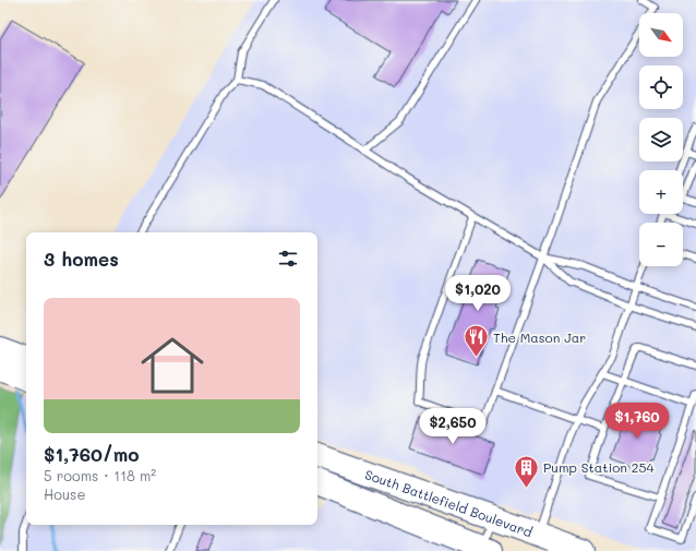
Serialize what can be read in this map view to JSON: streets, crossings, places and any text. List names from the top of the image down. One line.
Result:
{"streets":{"highway":["South Battlefield Boulevard"]},"places":{"restaurant":["The Mason Jar"],"building":["Pump Station 254"]},"north":"bottom right","page":{"map_buttons":["+","−"],"heading":"3 homes","price":["$1,020","$1,760","$2,650"],"list":[{"name":"$1,760/mo","note":"5 rooms · 118 m² · House"}]}}
